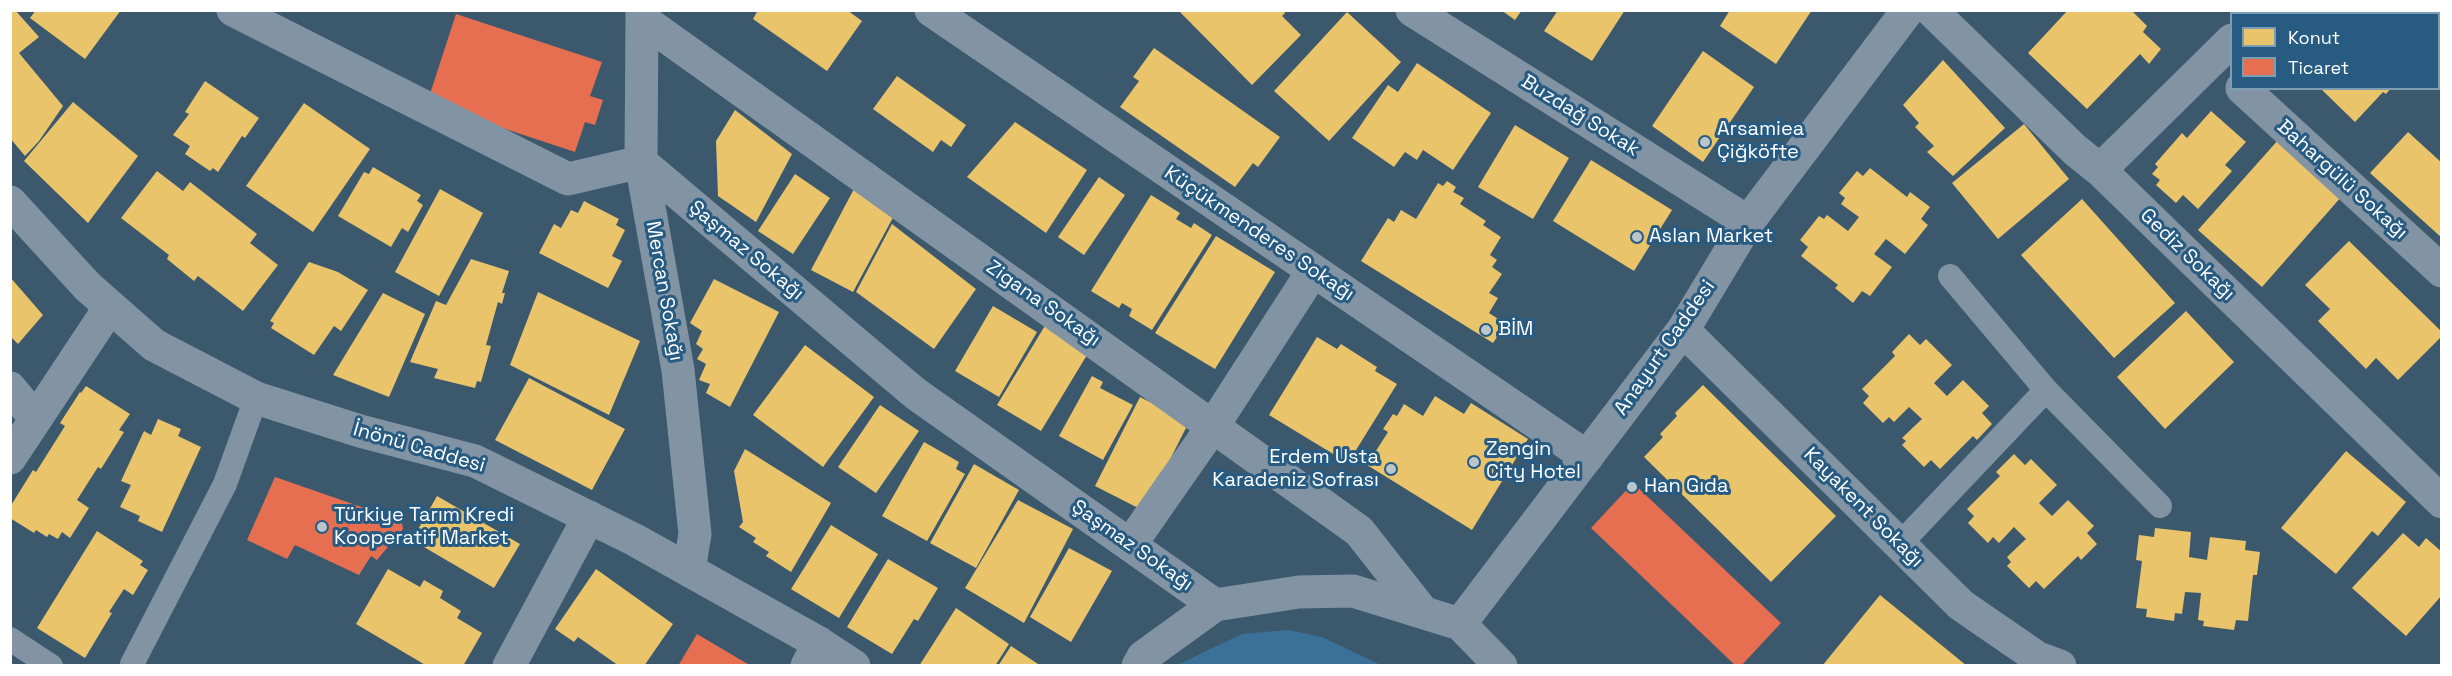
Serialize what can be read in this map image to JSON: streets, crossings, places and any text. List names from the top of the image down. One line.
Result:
{"streets":{"street":["Buzdağ Sokak","Bahargülü Sokağı","Küçükmenderes Sokağı","Şaşmaz Sokağı","Gediz Sokağı","Mercan Sokağı","Zigana Sokağı","Anayurt Caddesi","İnönü Caddesi","Kayakent Sokağı"]},"crossings":[["Buzdağ Sokak","Anayurt Caddesi"],["Küçükmenderes Sokağı","Anayurt Caddesi"],["Şaşmaz Sokağı","Mercan Sokağı"],["Mercan Sokağı","Zigana Sokağı"],["Mercan Sokağı","İnönü Caddesi"],["Anayurt Caddesi","Kayakent Sokağı"]],"places":["Arsamiea Çiğköfte","Aslan Market","BİM","Zengin City Hotel","Erdem Usta Karadeniz Sofrası","Han Gıda","Türkiye Tarım Kredi Kooperatif Market"],"legend":["Konut","Ticaret"]}
